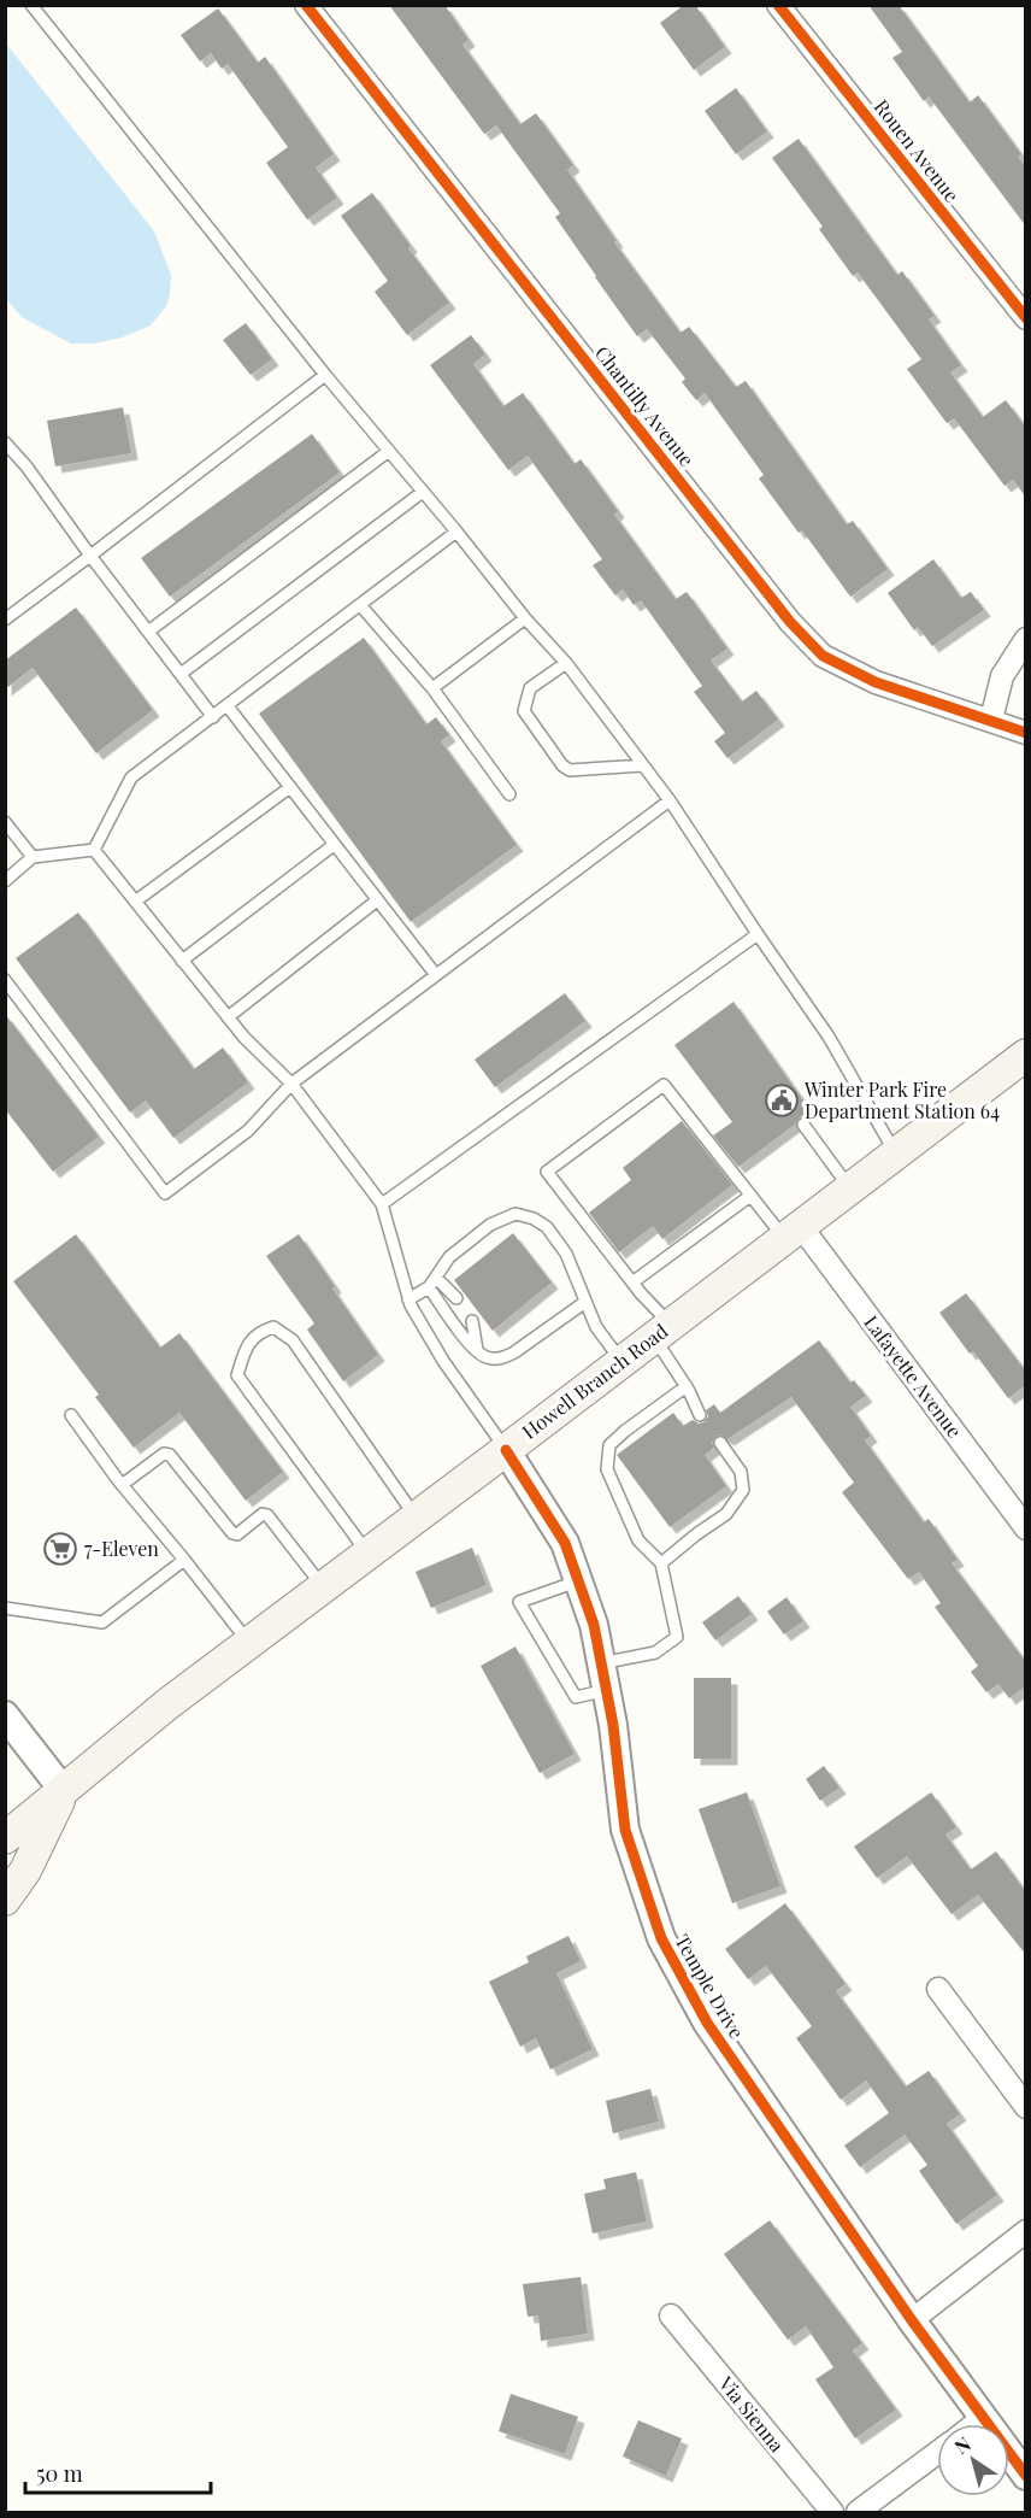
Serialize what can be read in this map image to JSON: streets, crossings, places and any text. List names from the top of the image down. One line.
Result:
{"streets":{"main road":["Howell Branch Road"],"street":["Rouen Avenue","Chantilly Avenue","Lafayette Avenue","Temple Drive","Via Sienna"]},"crossings":[["Lafayette Avenue","Howell Branch Road"],["Howell Branch Road","Temple Drive"]],"places":{"public building":["Winter Park Fire Department Station 64"],"supermarket":["7-Eleven"]},"scale_bar":"50 m","north":"top left"}
